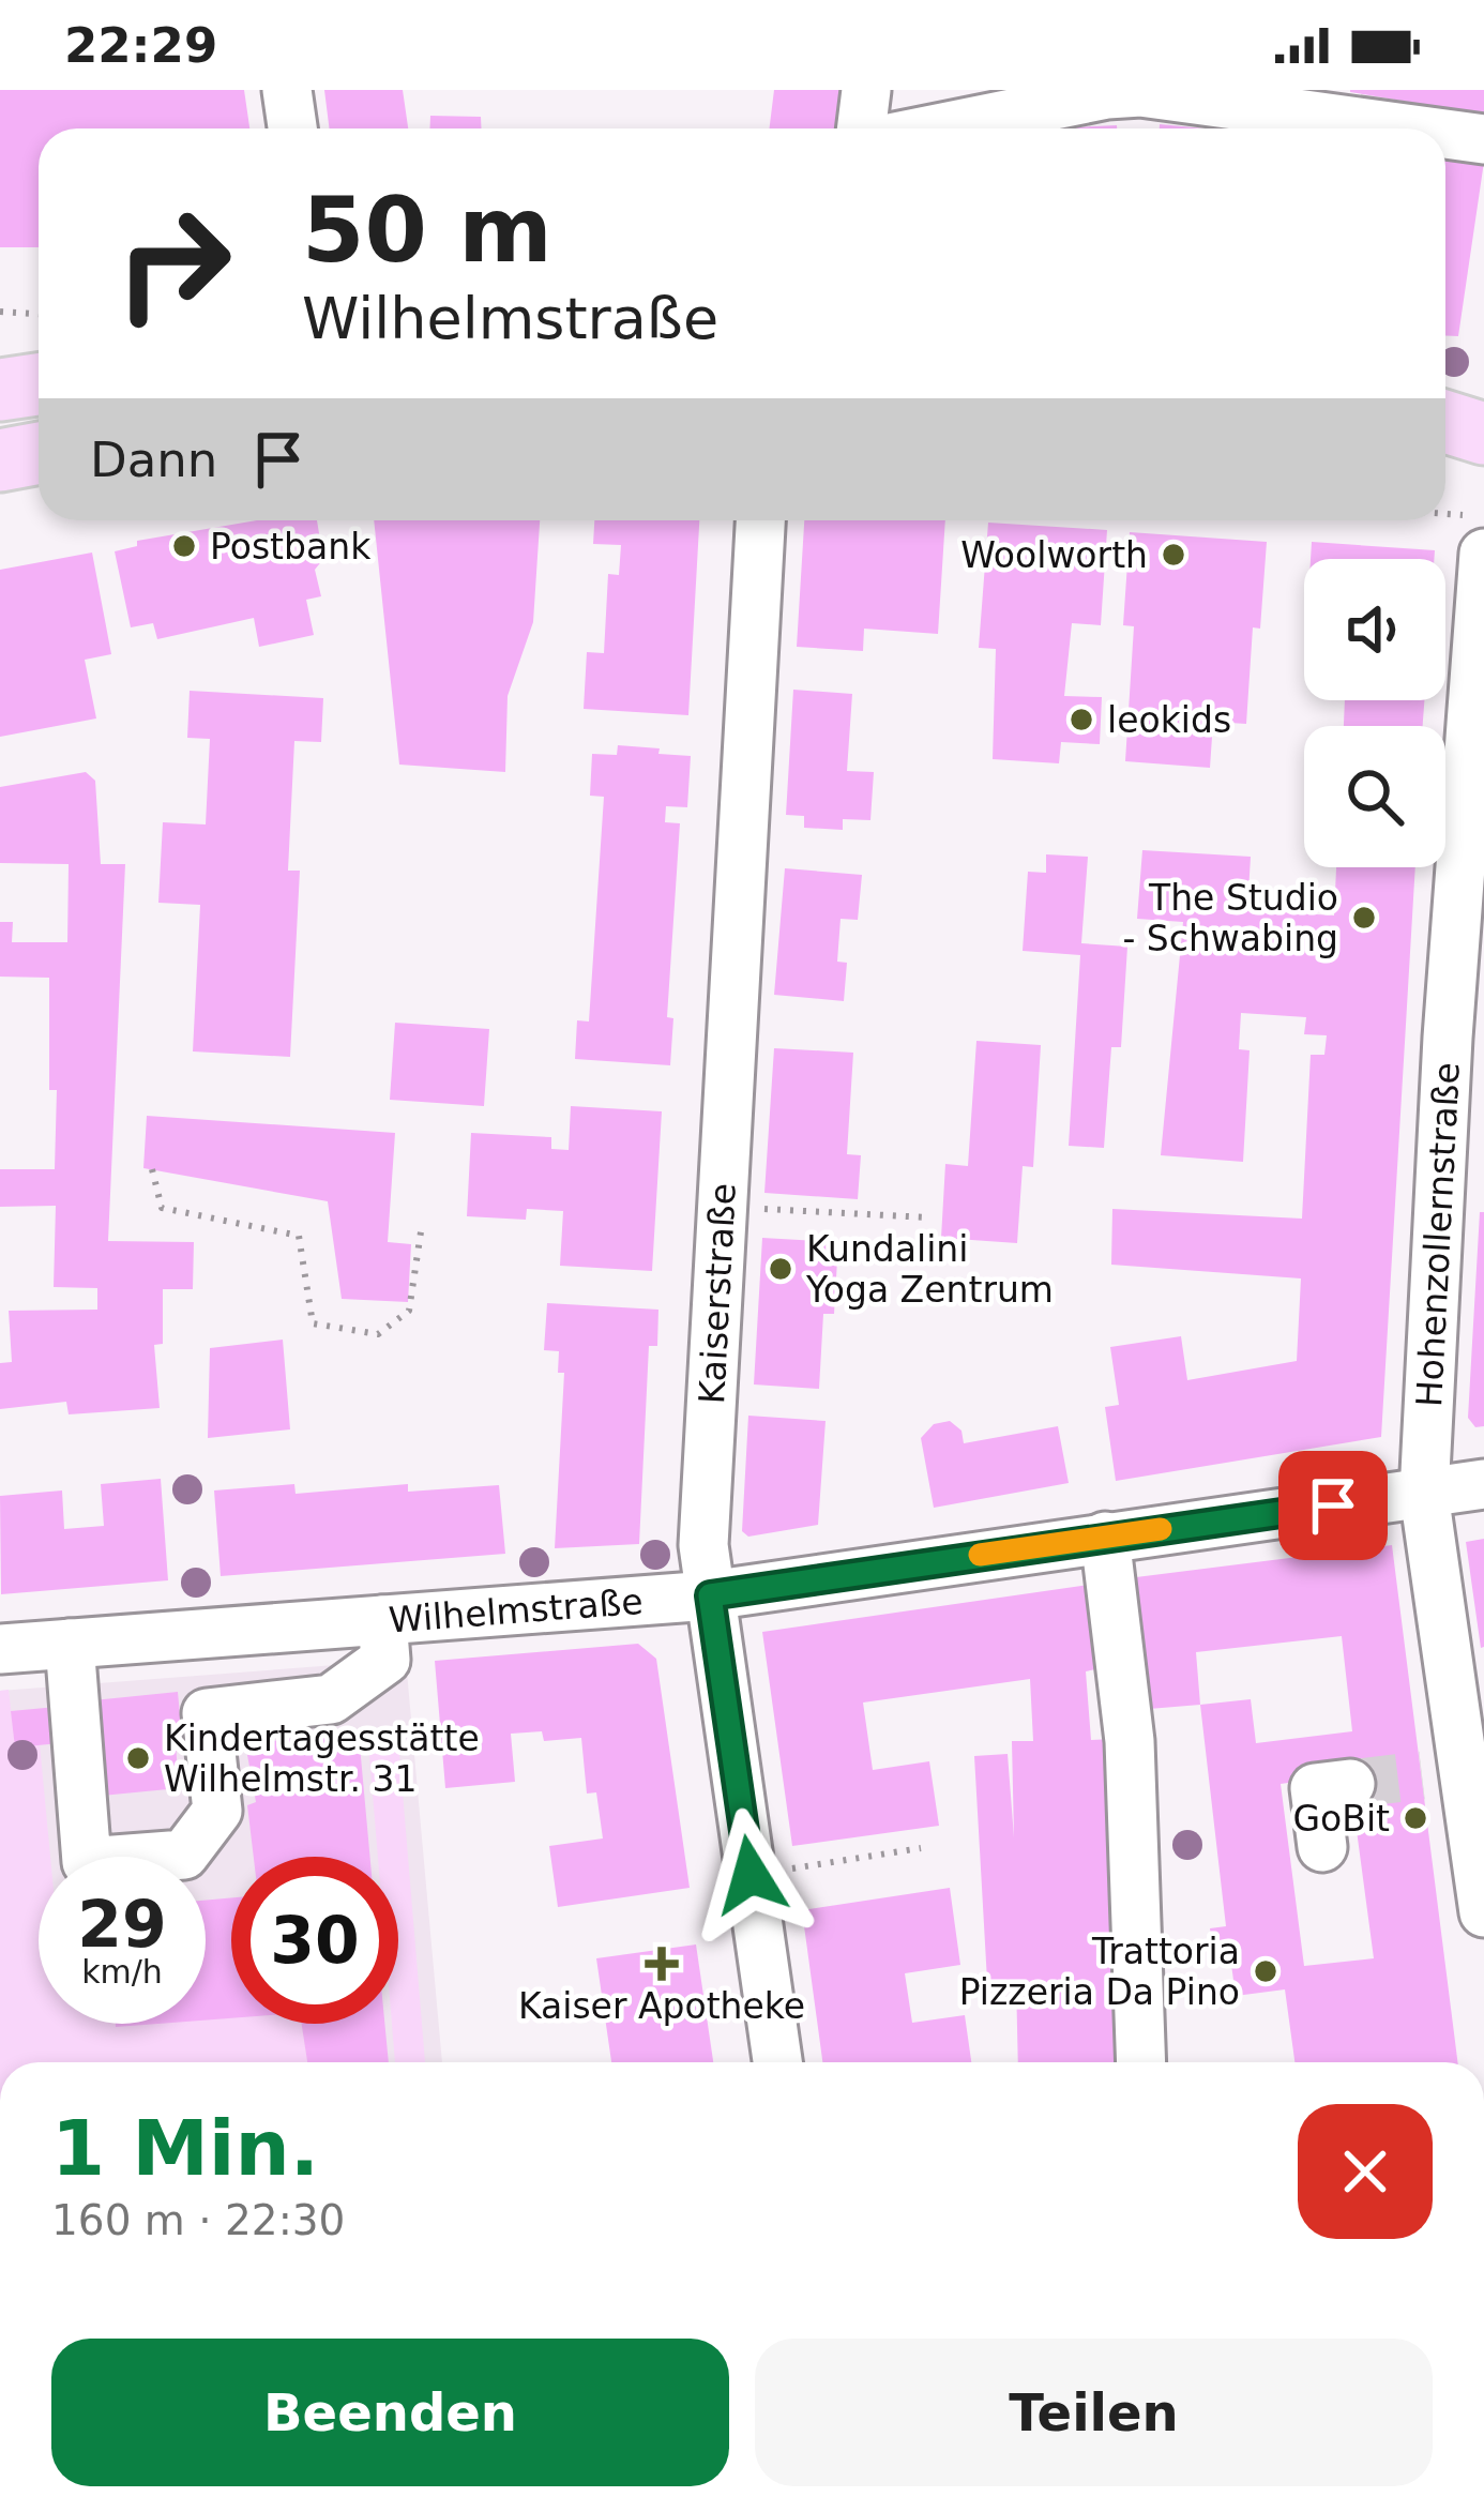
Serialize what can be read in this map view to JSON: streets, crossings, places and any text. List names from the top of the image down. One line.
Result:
{"streets":{"street":["Hohenzollernstraße","Kaiserstraße","Wilhelmstraße"]},"crossings":[["Hohenzollernstraße","Wilhelmstraße"],["Kaiserstraße","Wilhelmstraße"]],"places":{"other":["Postbank","Woolworth","leokids","The Studio - Schwabing","Kundalini Yoga Zentrum","Kindertagesstätte Wilhelmstr. 31","GoBit","Trattoria Pizzeria Da Pino"],"health":["Kaiser Apotheke"]},"page":{"status":"22:29","turn":["50 m","Wilhelmstraße"],"then":"Dann","speed":"29 km/h","limit":"30","heading":["1 Min.","160 m · 22:30"],"buttons":["Beenden","Teilen"]}}
